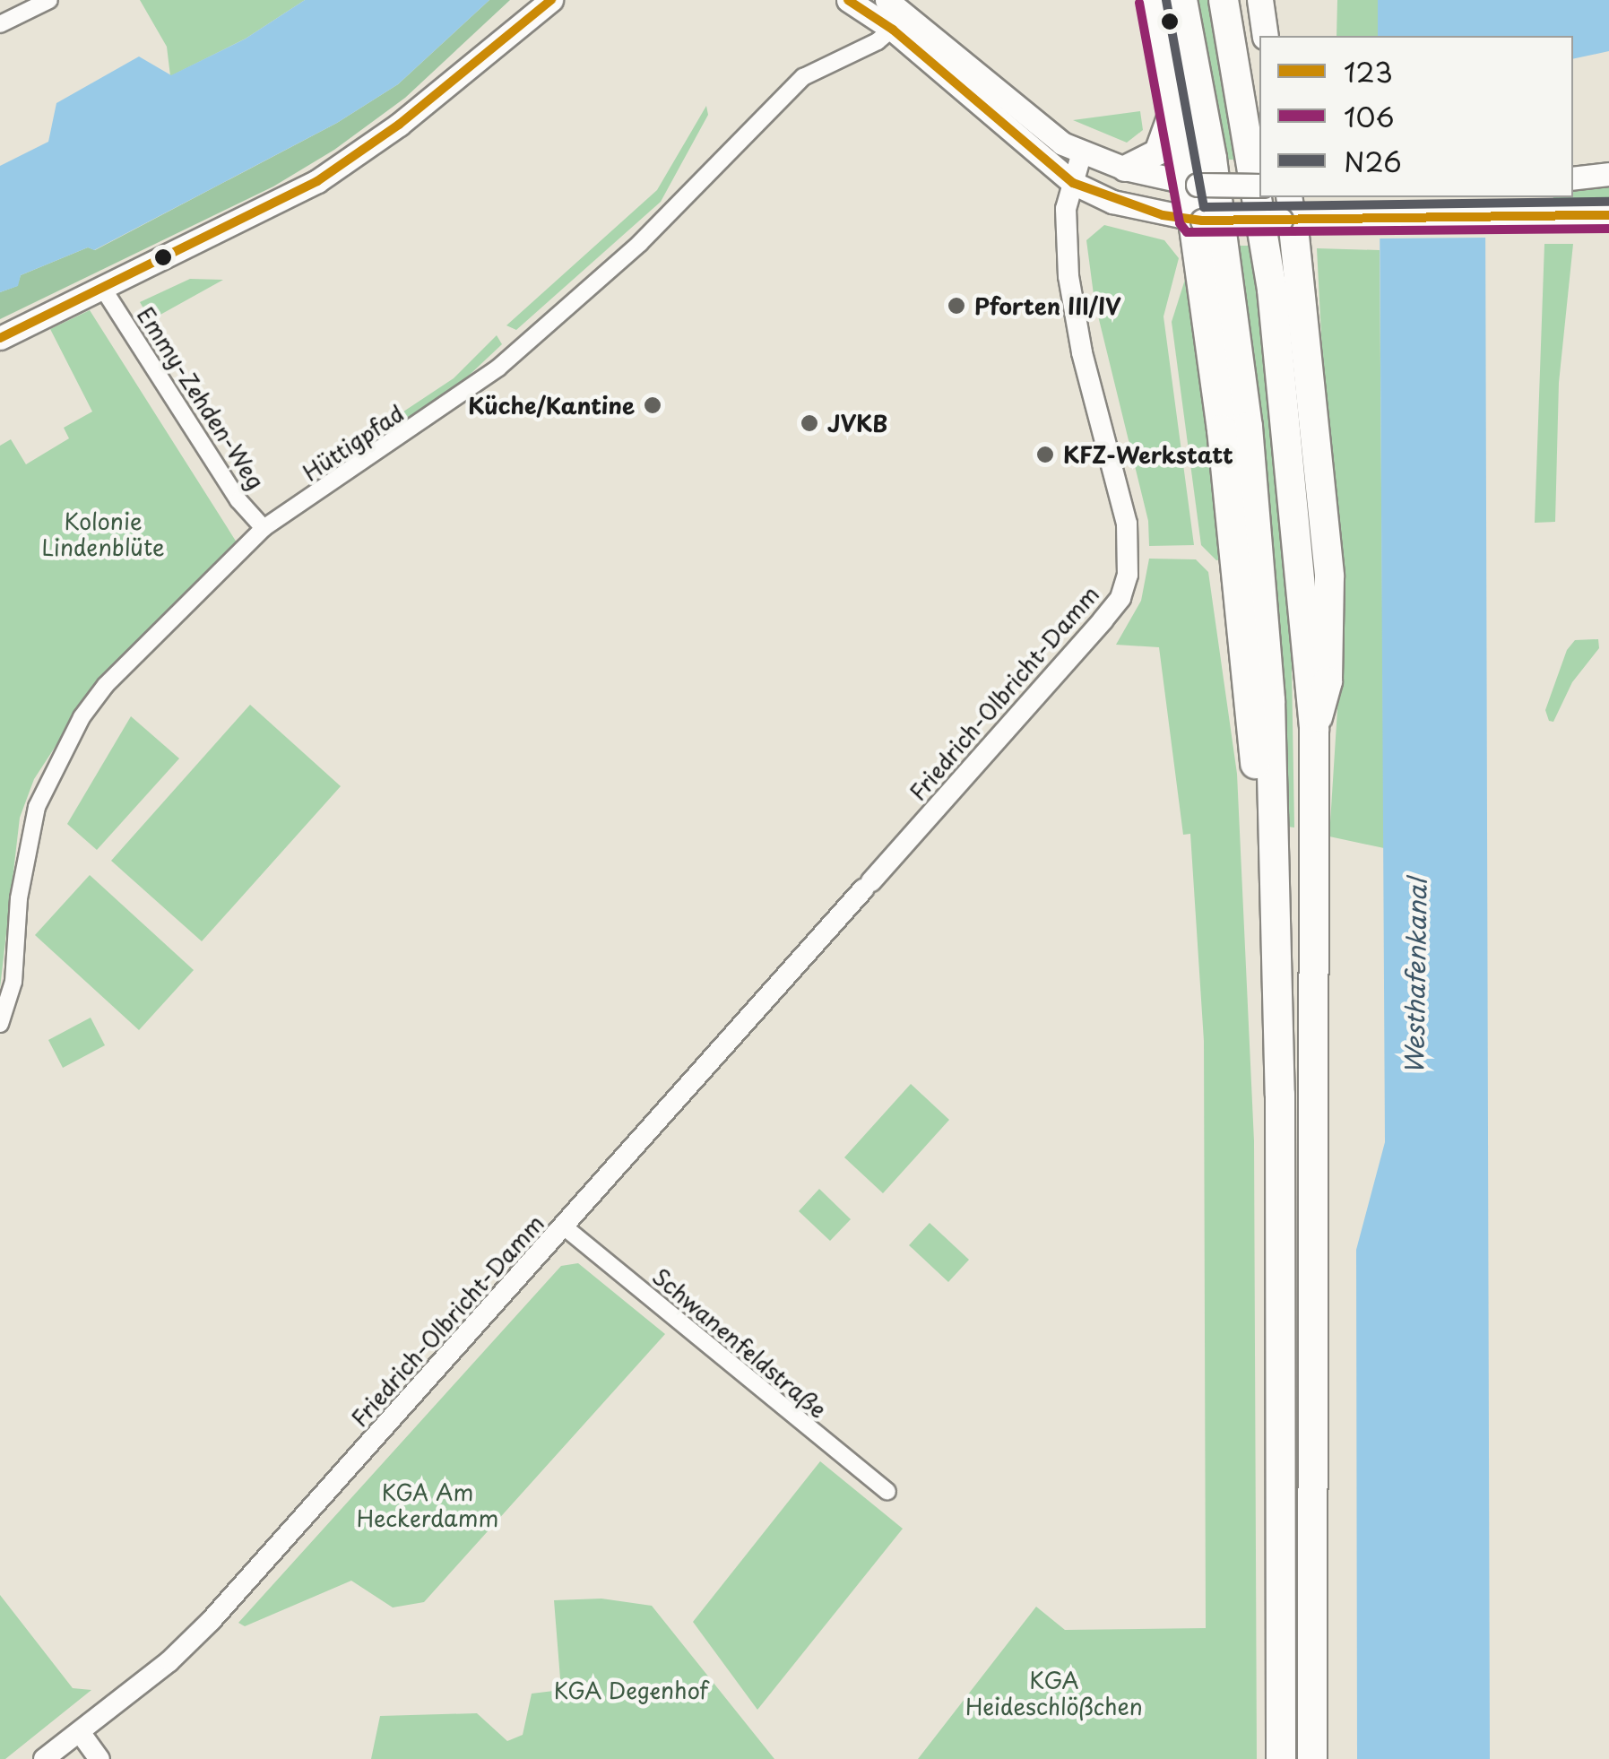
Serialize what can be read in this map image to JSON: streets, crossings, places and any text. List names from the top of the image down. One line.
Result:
{"streets":{"street":["Emmy-Zehden-Weg","Hüttigpfad","Friedrich-Olbricht-Damm","Schwanenfeldstraße"]},"crossings":[["Emmy-Zehden-Weg","Hüttigpfad"],["Friedrich-Olbricht-Damm","Schwanenfeldstraße"]],"water":["Westhafenkanal"],"parks":["Kolonie Lindenblüte","KGA Am Heckerdamm","KGA Heideschlößchen","KGA Degenhof"],"places":["Pforten III/IV","Küche/Kantine","JVKB","KFZ-Werkstatt"],"lines":["transit line 123","transit line N26","transit line 106"],"legend":["123","106","N26"]}
